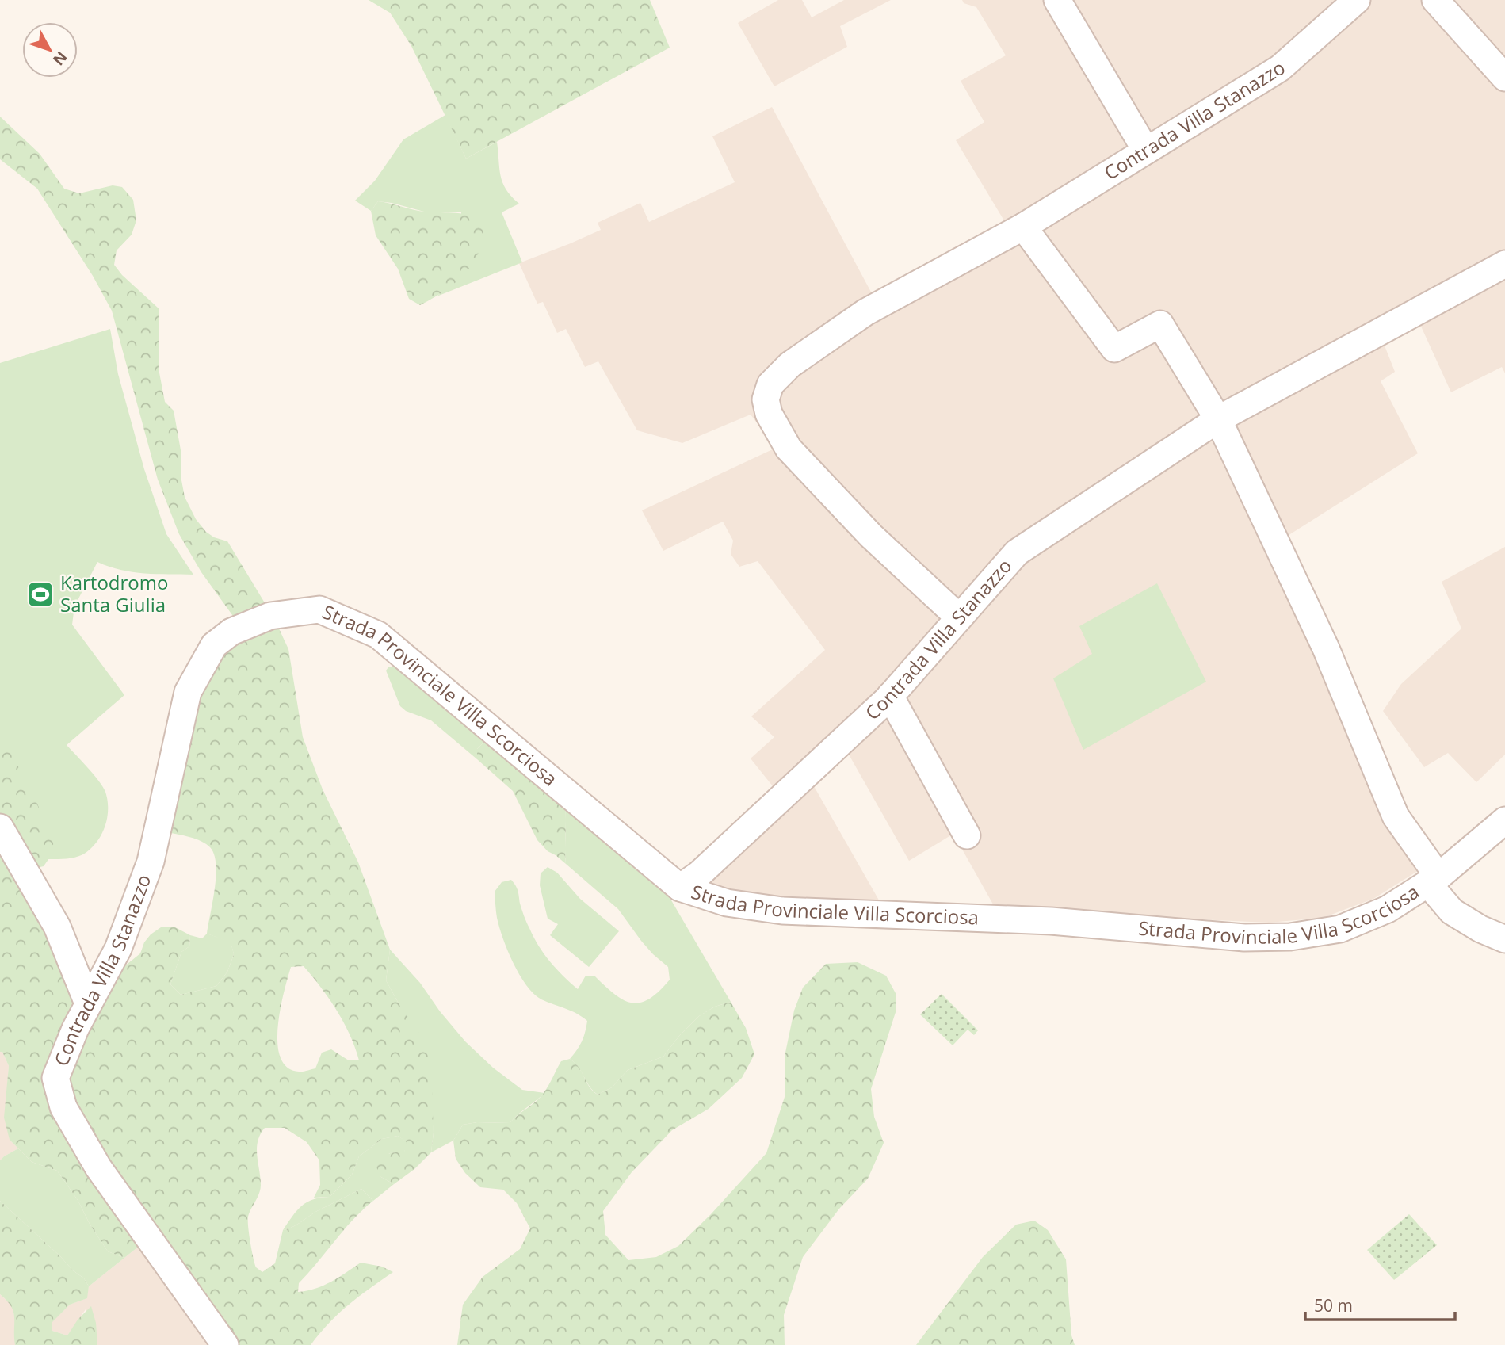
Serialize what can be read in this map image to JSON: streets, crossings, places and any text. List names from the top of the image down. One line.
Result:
{"streets":{"street":["Contrada Villa Stanazzo","Strada Provinciale Villa Scorciosa"]},"crossings":[["Contrada Villa Stanazzo","Strada Provinciale Villa Scorciosa"]],"places":{"sports":["Kartodromo Santa Giulia"]},"scale_bar":"50 m","north":"bottom right"}
